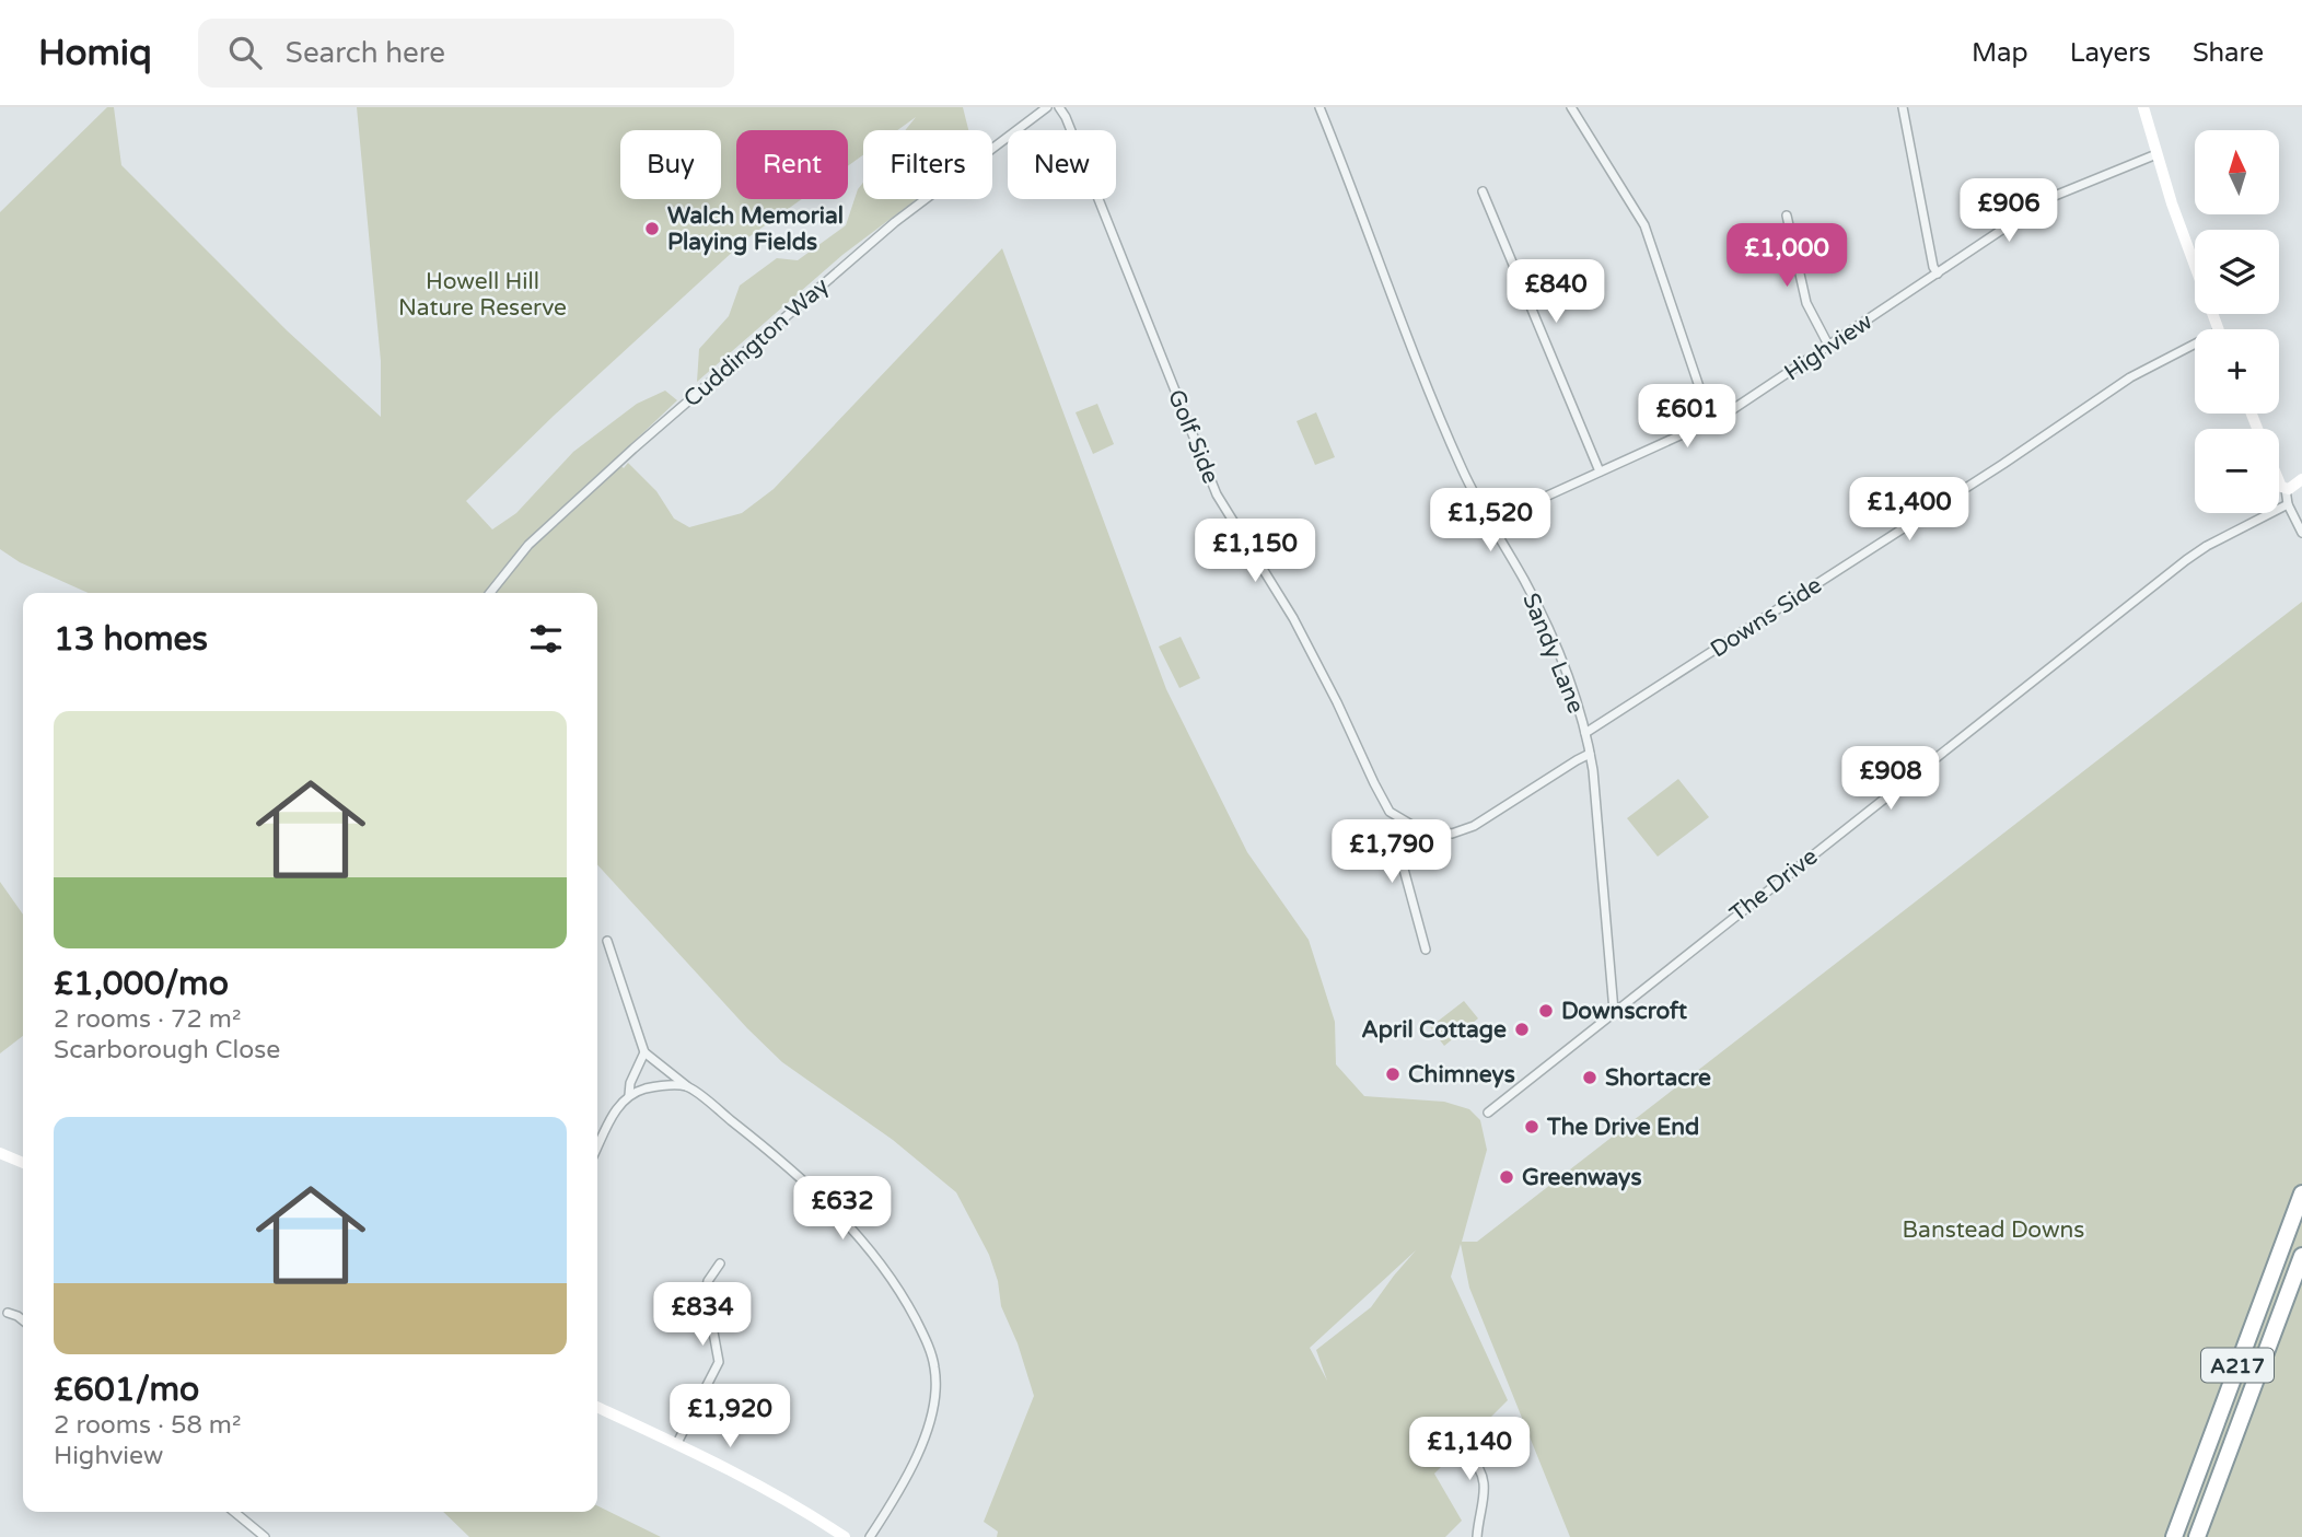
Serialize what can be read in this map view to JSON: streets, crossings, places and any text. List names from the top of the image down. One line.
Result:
{"streets":{"highway":["A217"],"street":["Cuddington Way","Highview","Golf Side","Downs Side","Sandy Lane","The Drive"]},"crossings":[["Highview","Sandy Lane"],["Downs Side","Sandy Lane"],["Sandy Lane","The Drive"]],"parks":["Howell Hill Nature Reserve","Banstead Downs"],"places":["Walch Memorial Playing Fields","Downscroft","April Cottage","Chimneys","Shortacre","The Drive End","Greenways"],"north":"top","page":{"header":"Homiq","search":"Search here","nav":["Map","Layers","Share"],"map_buttons":["+","−"],"chip":["Buy","Rent","Filters","New"],"price":["£906","£1,000","£840","£601","£1,400","£1,520","£1,150","£908","£1,790","£632","£834","£1,920","£1,140"],"heading":"13 homes","list":[{"name":"£1,000/mo","note":"2 rooms · 72 m² · Scarborough Close"},{"name":"£601/mo","note":"2 rooms · 58 m² · Highview"}]}}
